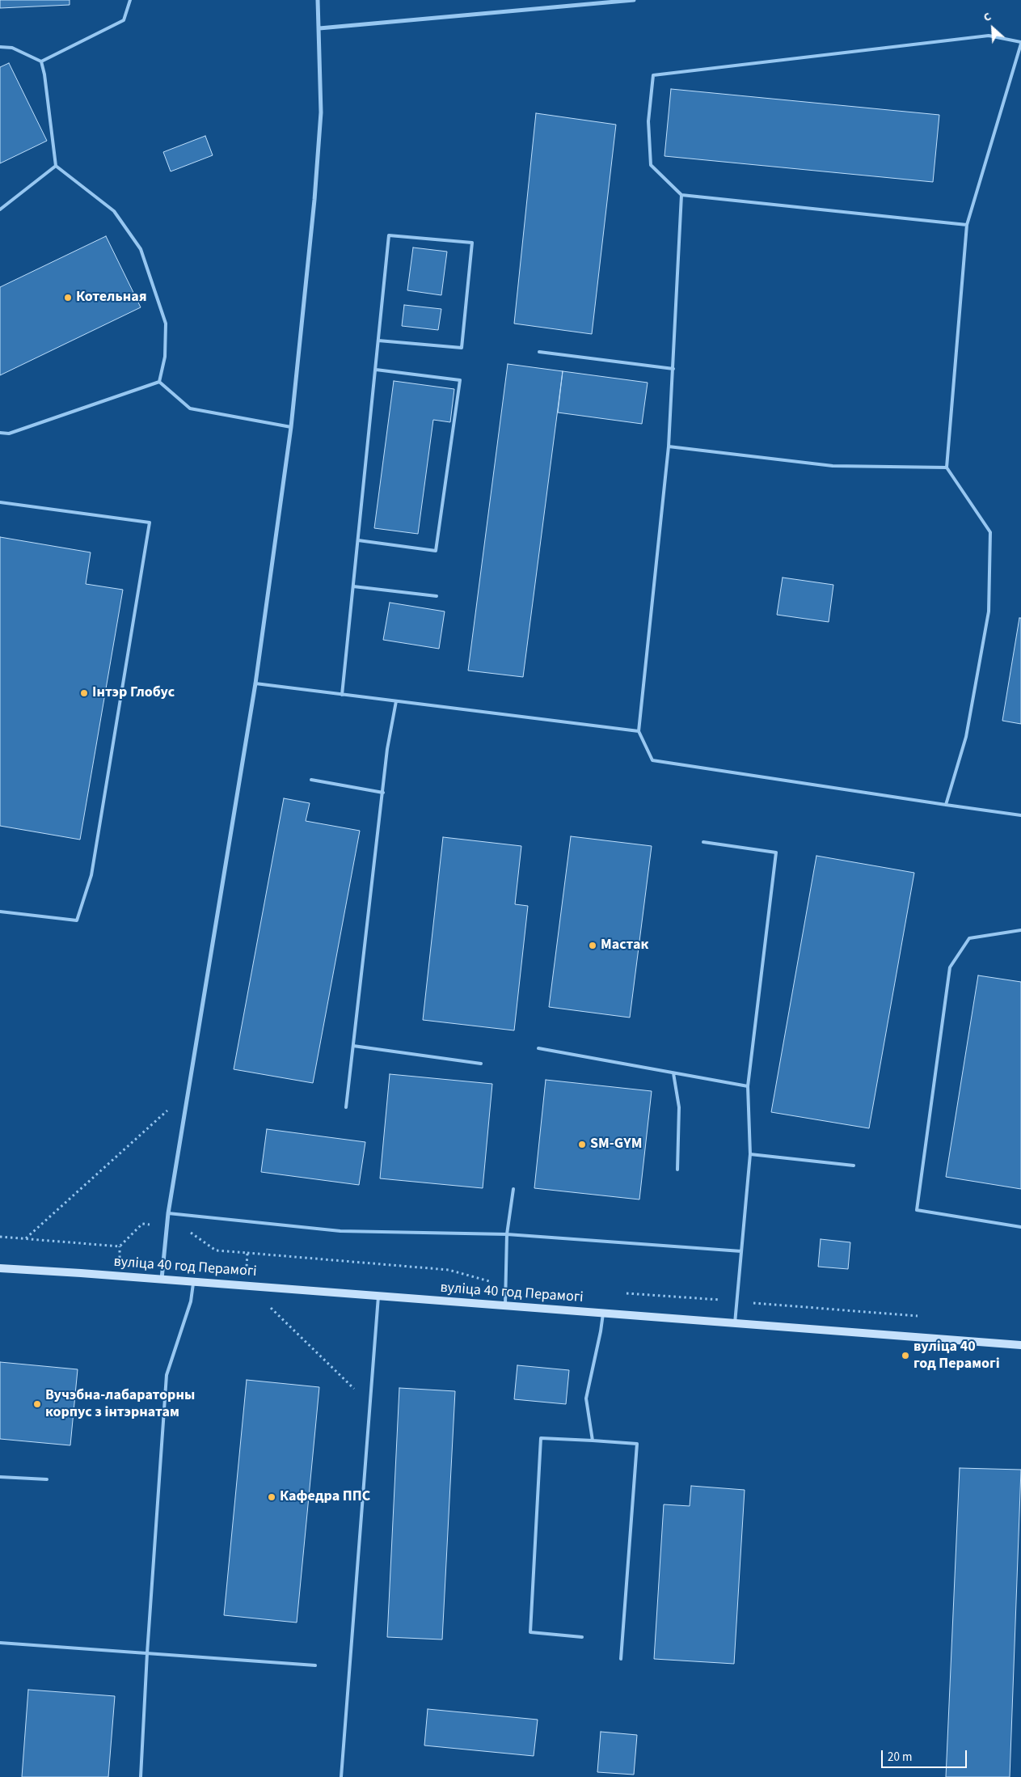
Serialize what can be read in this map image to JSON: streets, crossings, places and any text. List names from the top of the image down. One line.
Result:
{"streets":{"street":["вуліца 40 год Перамогі"]},"places":["Котельная","Інтэр Глобус","Мастак","SM-GYM","вуліца 40 год Перамогі","Вучэбна-лабараторны корпус з інтэрнатам","Кафедра ППС"],"scale_bar":"20 m","north":"top left"}
